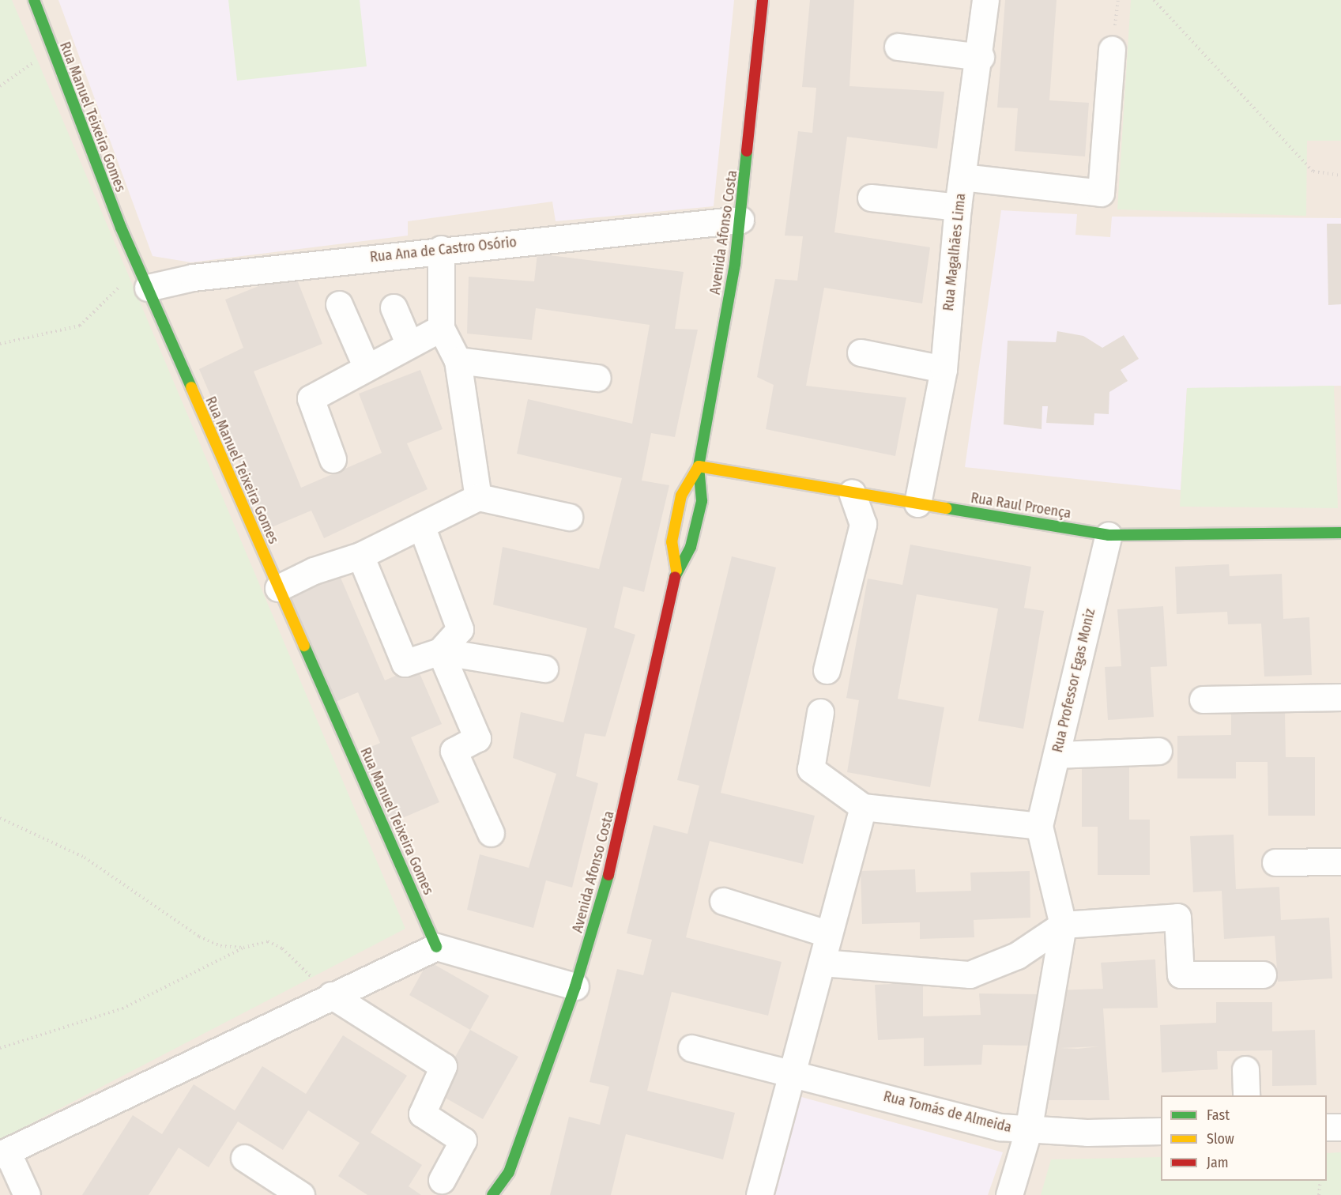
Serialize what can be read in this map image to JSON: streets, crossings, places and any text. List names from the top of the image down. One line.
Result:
{"streets":{"street":["Rua Manuel Teixeira Gomes","Avenida Afonso Costa","Rua Ana de Castro Osório","Rua Magalhães Lima","Rua Raul Proença","Rua Professor Egas Moniz","Rua Tomás de Almeida"]},"crossings":[["Rua Manuel Teixeira Gomes","Rua Ana de Castro Osório"],["Avenida Afonso Costa","Rua Ana de Castro Osório"],["Avenida Afonso Costa","Rua Raul Proença"],["Rua Magalhães Lima","Rua Raul Proença"],["Rua Raul Proença","Rua Professor Egas Moniz"]],"legend":["Fast","Slow","Jam"]}
